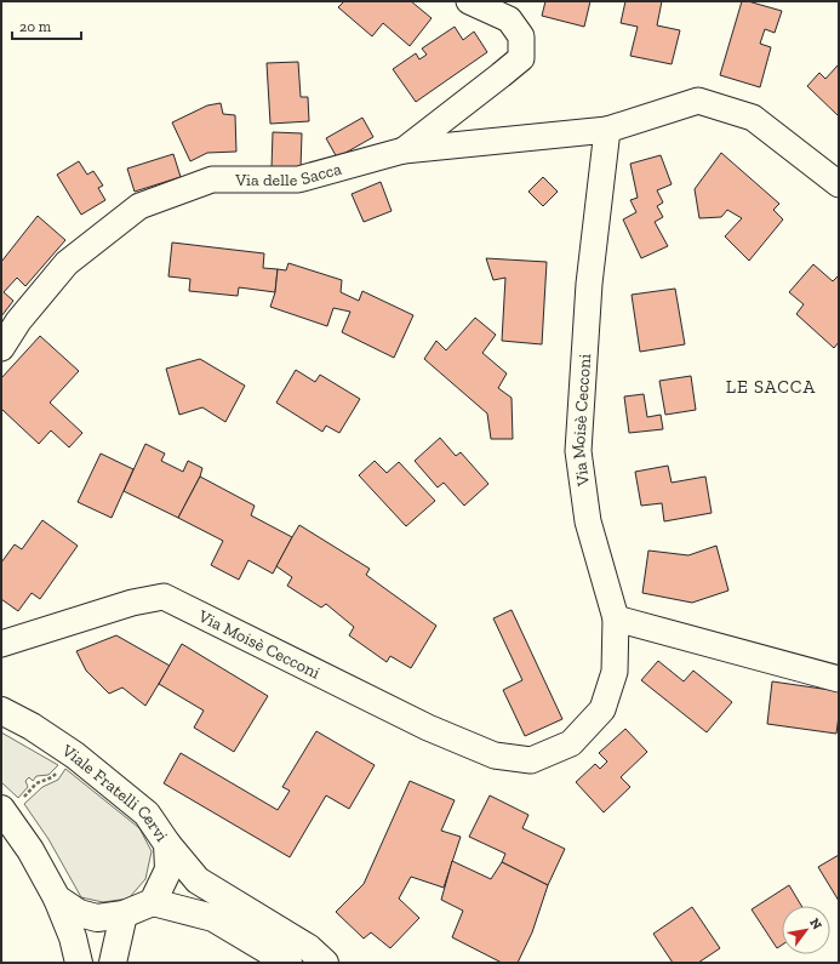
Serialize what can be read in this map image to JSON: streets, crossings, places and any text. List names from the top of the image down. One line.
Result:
{"streets":{"main road":["Viale Fratelli Cervi"],"street":["Via delle Sacca","Via Moisè Cecconi"]},"districts":["LE SACCA"],"scale_bar":"20 m","north":"top right"}
